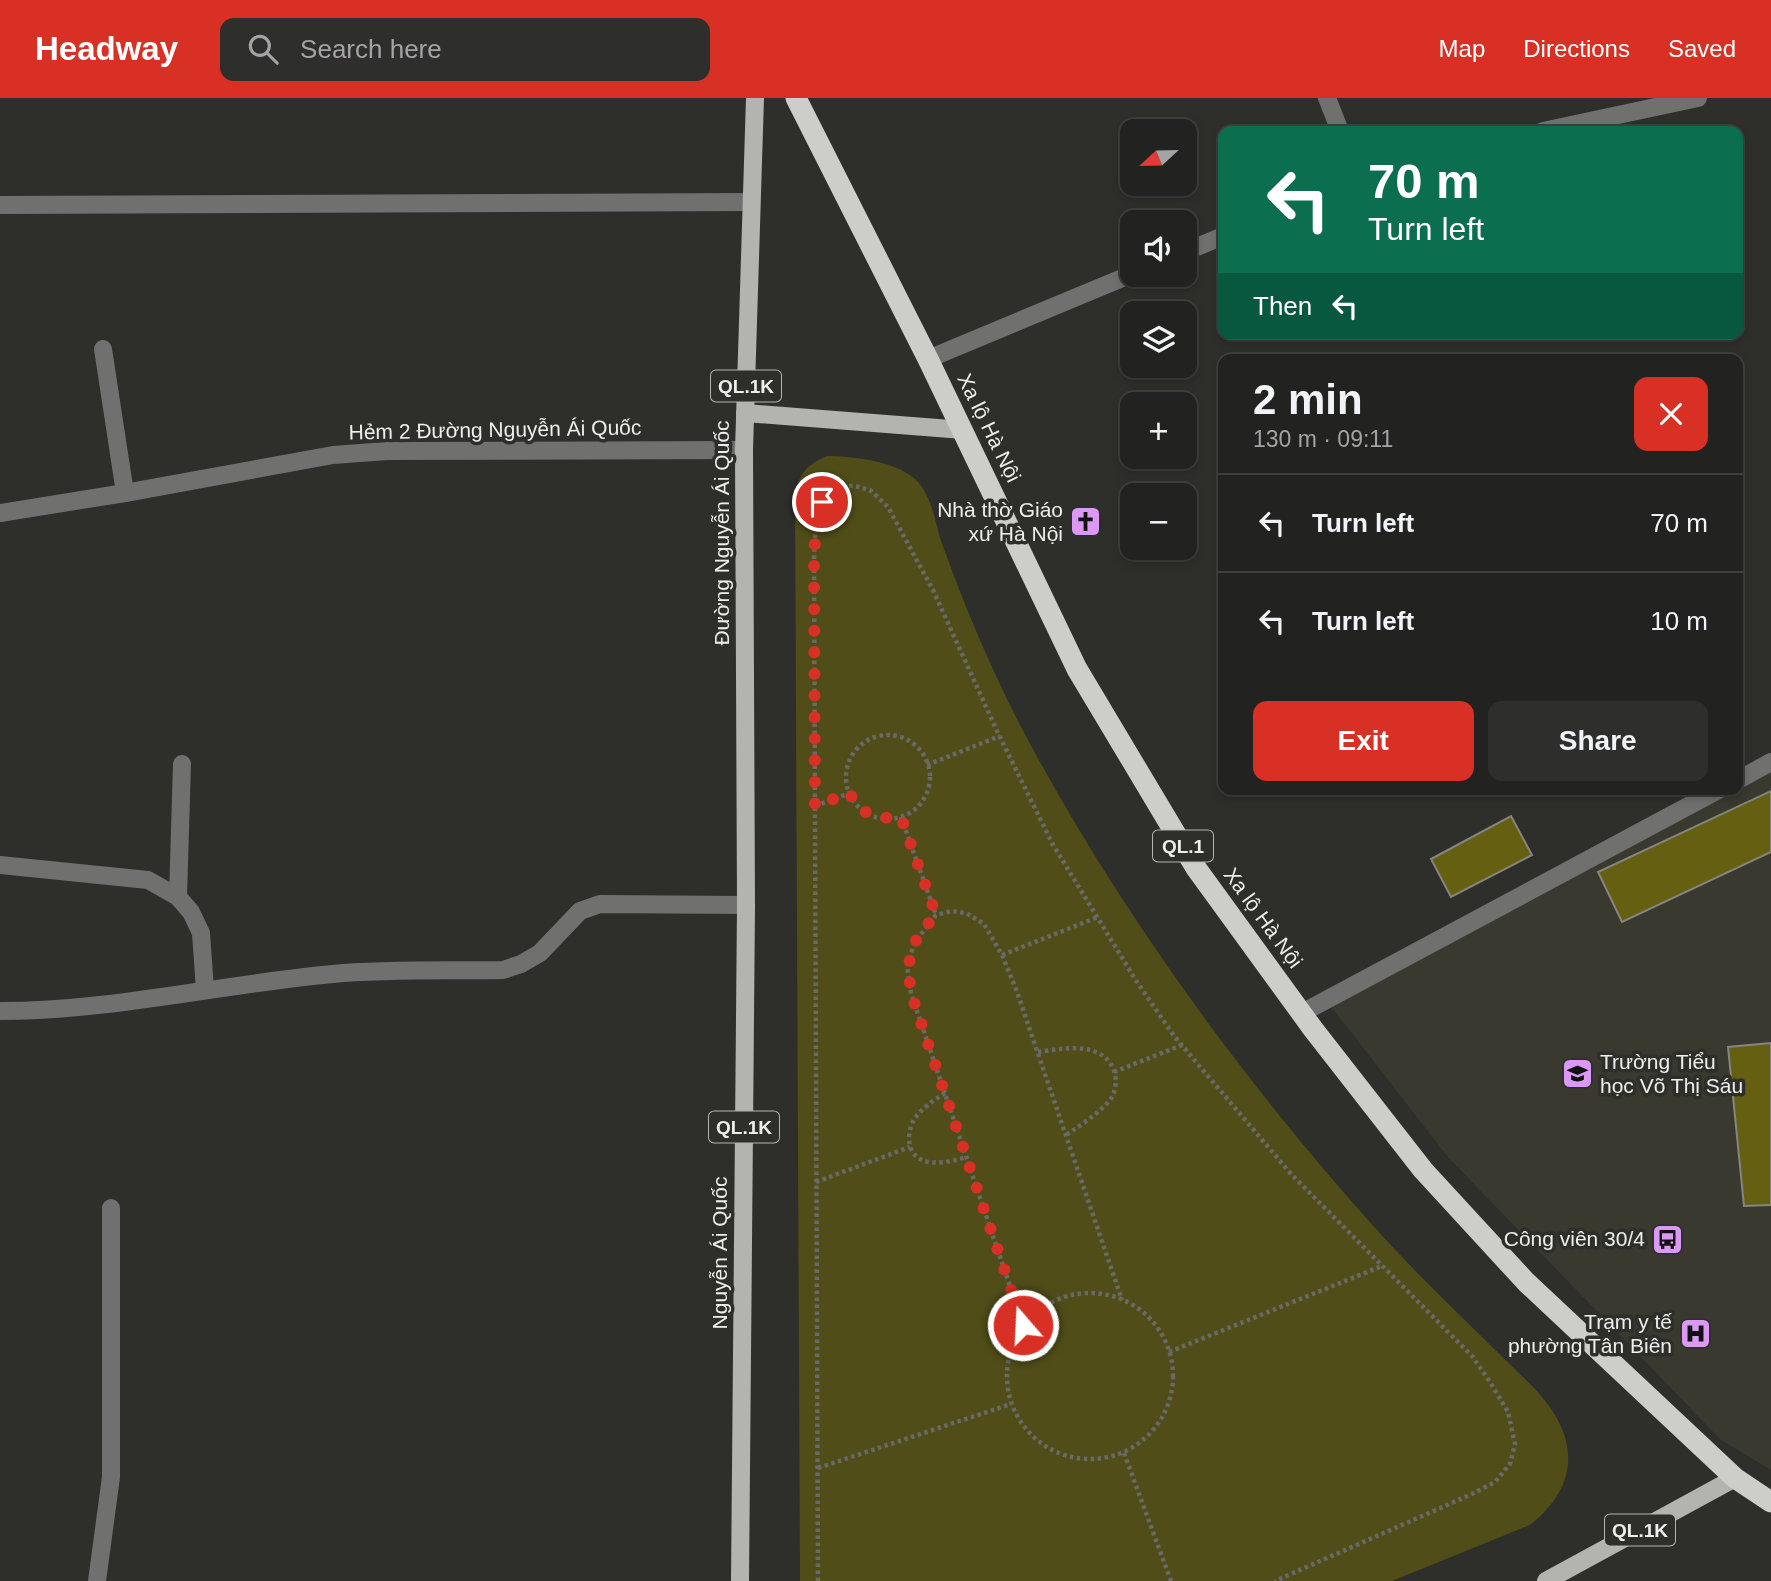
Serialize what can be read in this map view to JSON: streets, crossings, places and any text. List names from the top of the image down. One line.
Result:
{"streets":{"highway":["Xa lộ Hà Nội","QL.1"],"main road":["QL.1K","Đường Nguyễn Ái Quốc","Nguyễn Ái Quốc"],"street":["Hẻm 2 Đường Nguyễn Ái Quốc"]},"crossings":[["QL.1K","Xa lộ Hà Nội"],["Hẻm 2 Đường Nguyễn Ái Quốc","Đường Nguyễn Ái Quốc"],["Đường Nguyễn Ái Quốc","Nguyễn Ái Quốc"]],"places":{"church":["Nhà thờ Giáo xứ Hà Nội"],"school or university":["Trường Tiểu học Võ Thị Sáu"],"bus stop":["Công viên 30/4"],"hospital":["Trạm y tế phường Tân Biên"]},"north":"left","page":{"header":"Headway","search":"Search here","nav":["Map","Directions","Saved"],"map_buttons":["+","−"],"turn":["70 m","Turn left"],"then":"Then","heading":["2 min","130 m · 09:11"],"list":[{"name":"Turn left","value":"70 m"},{"name":"Turn left","value":"10 m"}],"buttons":["Exit","Share"]}}
